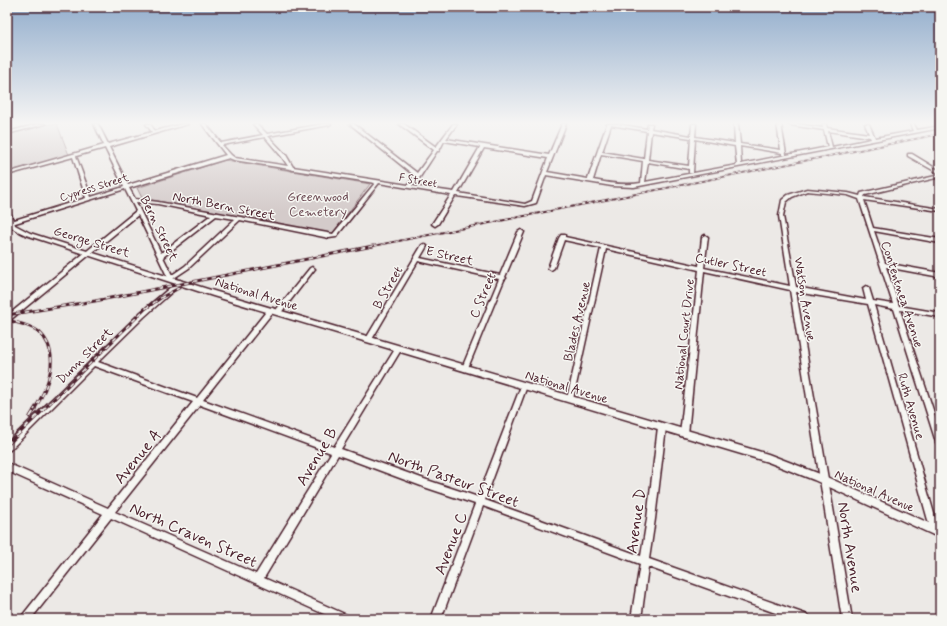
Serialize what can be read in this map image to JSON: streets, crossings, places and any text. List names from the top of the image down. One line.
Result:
{"streets":{"street":["F Street","Cypress Street","North Bern Street","Bern Street","George Street","E Street","Cutler Street","B Street","National Avenue","Contentnea Avenue","C Street","Watson Avenue","Blades Avenue","National Court Drive","Dunn Street","Ruth Avenue","Avenue A","Avenue B","North Pasteur Street","Avenue D","North Craven Street","Avenue C","North Avenue"]},"crossings":[["F Street","Cypress Street"],["F Street","North Bern Street"],["Cypress Street","Bern Street"],["Cypress Street","George Street"],["North Bern Street","Bern Street"],["Bern Street","George Street"],["George Street","National Avenue"],["George Street","Dunn Street"],["E Street","B Street"],["E Street","C Street"],["Cutler Street","Contentnea Avenue"],["Cutler Street","Watson Avenue"],["Cutler Street","Blades Avenue"],["Cutler Street","National Court Drive"],["Cutler Street","Ruth Avenue"],["B Street","National Avenue"],["National Avenue","C Street"],["National Avenue","Watson Avenue"],["National Avenue","Blades Avenue"],["National Avenue","National Court Drive"],["National Avenue","Dunn Street"],["National Avenue","Ruth Avenue"],["National Avenue","Avenue A"],["National Avenue","Avenue B"],["National Avenue","Avenue D"],["National Avenue","Avenue C"],["National Avenue","North Avenue"],["Contentnea Avenue","Watson Avenue"],["Watson Avenue","North Avenue"],["Dunn Street","North Pasteur Street"],["Avenue A","North Pasteur Street"],["Avenue A","North Craven Street"],["Avenue B","North Pasteur Street"],["Avenue B","North Craven Street"],["North Pasteur Street","Avenue D"],["North Pasteur Street","Avenue C"]],"parks":["Greenwood Cemetery"]}
